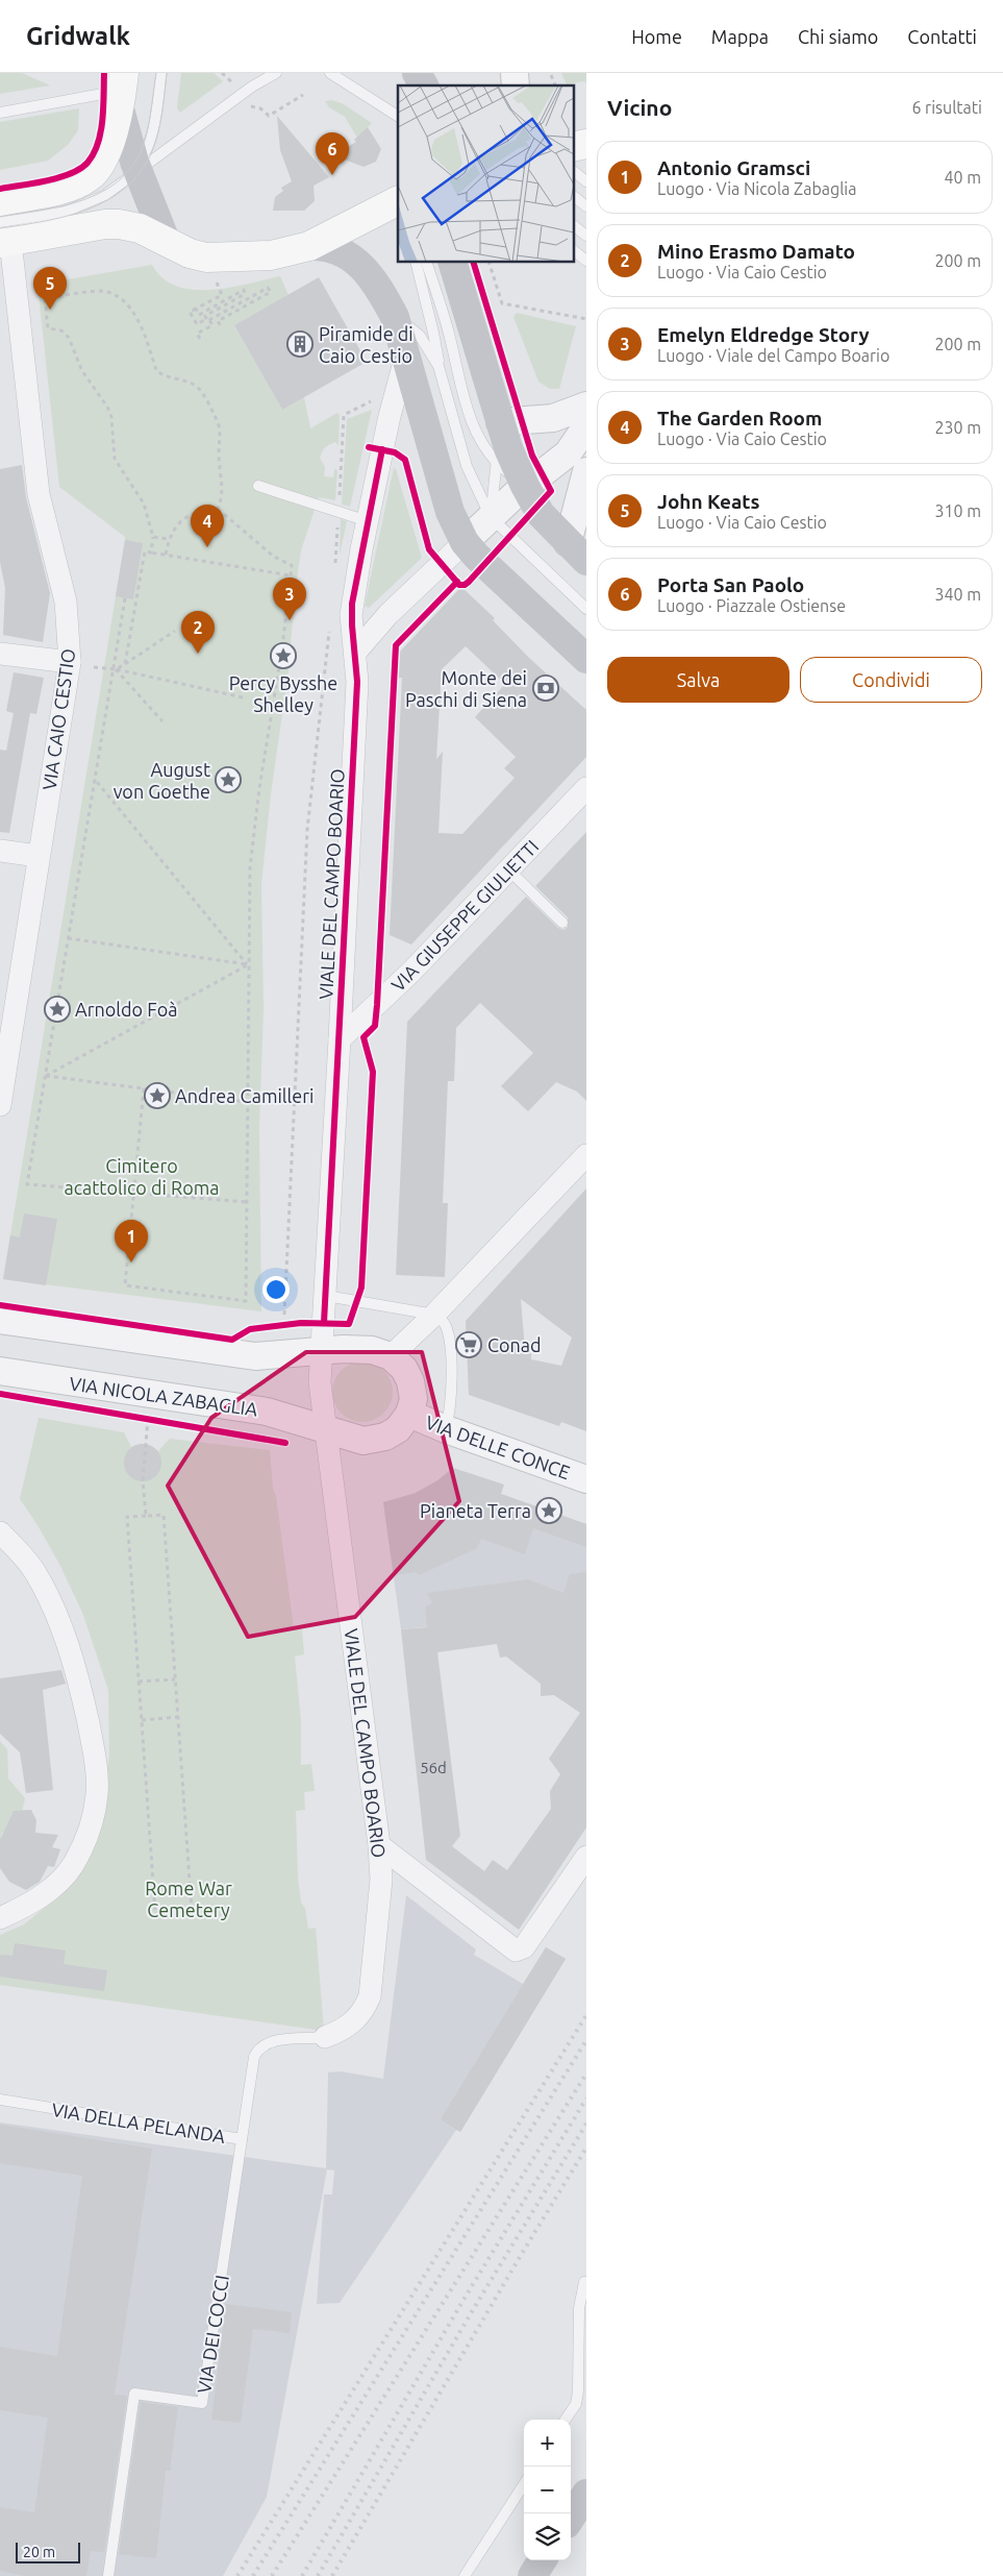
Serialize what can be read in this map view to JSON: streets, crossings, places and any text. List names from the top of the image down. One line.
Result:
{"streets":{"street":["VIA CAIO CESTIO","VIALE DEL CAMPO BOARIO","VIA GIUSEPPE GIULIETTI","VIA NICOLA ZABAGLIA","VIA DELLE CONCE"],"lane":["VIA DELLA PELANDA","VIA DEI COCCI"]},"crossings":[["VIALE DEL CAMPO BOARIO","VIA GIUSEPPE GIULIETTI"],["VIALE DEL CAMPO BOARIO","VIA NICOLA ZABAGLIA"],["VIALE DEL CAMPO BOARIO","VIA DELLE CONCE"],["VIALE DEL CAMPO BOARIO","VIA DELLA PELANDA"],["VIA NICOLA ZABAGLIA","VIA DELLE CONCE"],["VIA DELLA PELANDA","VIA DEI COCCI"]],"parks":["Cimitero acattolico di Roma","Rome War Cemetery"],"places":{"building":["Piramide di Caio Cestio"],"place":["Percy Bysshe Shelley","August von Goethe","Arnoldo Foà","Andrea Camilleri","Pianeta Terra"],"bank":["Monte dei Paschi di Siena"],"supermarket":["Conad"]},"house_numbers":["56d"],"scale_bar":"20 m","page":{"header":"Gridwalk","nav":["Home","Mappa","Chi siamo","Contatti"],"heading":["Vicino","6 risultati"],"pins":["6","5","4","3","2","1"],"list":[{"mark":"1","name":"Antonio Gramsci","note":"Luogo · Via Nicola Zabaglia","value":"40 m"},{"mark":"2","name":"Mino Erasmo Damato","note":"Luogo · Via Caio Cestio","value":"200 m"},{"mark":"3","name":"Emelyn Eldredge Story","note":"Luogo · Viale del Campo Boario","value":"200 m"},{"mark":"4","name":"The Garden Room","note":"Luogo · Via Caio Cestio","value":"230 m"},{"mark":"5","name":"John Keats","note":"Luogo · Via Caio Cestio","value":"310 m"},{"mark":"6","name":"Porta San Paolo","note":"Luogo · Piazzale Ostiense","value":"340 m"}],"buttons":["Salva","Condividi"],"map_buttons":["+","−"],"scale":"20 m"}}
